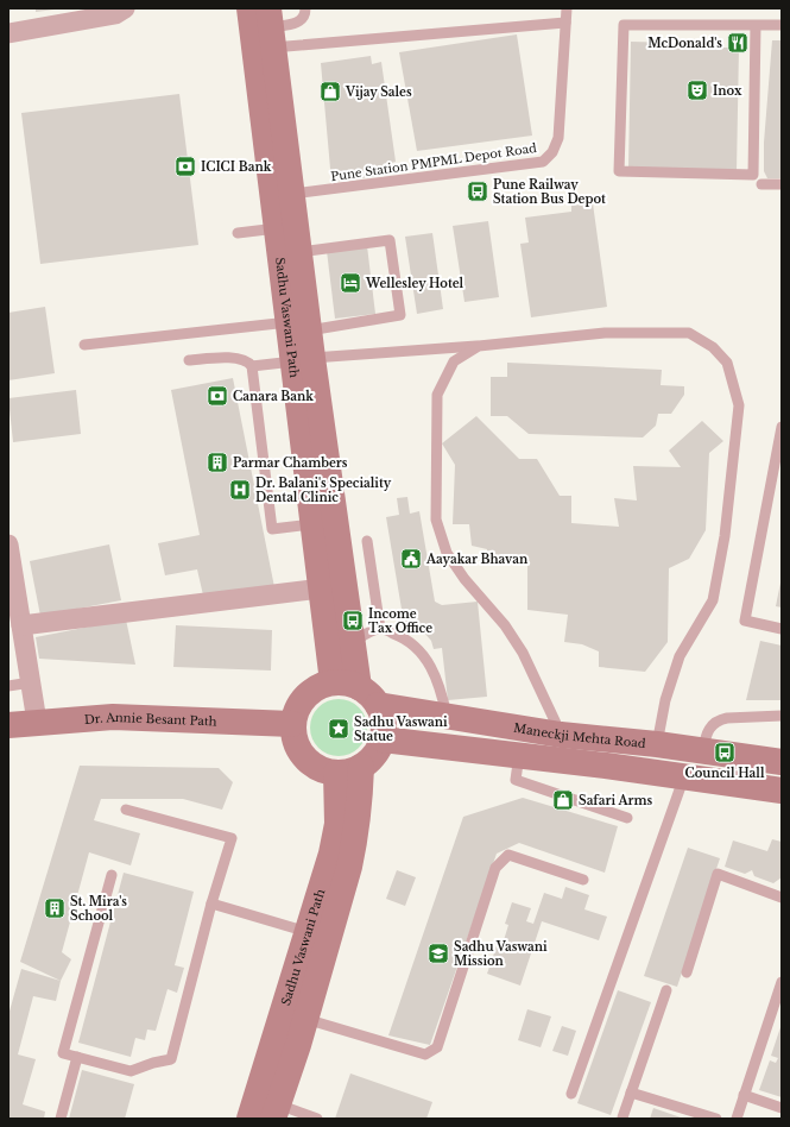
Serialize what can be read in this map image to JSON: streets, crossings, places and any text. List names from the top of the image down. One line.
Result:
{"streets":{"main road":["Sadhu Vaswani Path","Dr. Annie Besant Path","Maneckji Mehta Road"],"lane":["Pune Station PMPML Depot Road"]},"crossings":[["Pune Station PMPML Depot Road","Sadhu Vaswani Path"],["Sadhu Vaswani Path","Dr. Annie Besant Path"],["Sadhu Vaswani Path","Maneckji Mehta Road"],["Dr. Annie Besant Path","Maneckji Mehta Road"]],"places":{"restaurant":["McDonald's"],"theatre":["Inox"],"shop":["Vijay Sales","Safari Arms"],"bank":["ICICI Bank","Canara Bank"],"bus stop":["Pune Railway Station Bus Depot","Income Tax Office","Council Hall"],"hotel":["Wellesley Hotel"],"building":["Parmar Chambers","St. Mira's School"],"hospital":["Dr. Balani's Speciality Dental Clinic"],"public building":["Aayakar Bhavan"],"place":["Sadhu Vaswani Statue"],"school or university":["Sadhu Vaswani Mission"]}}
